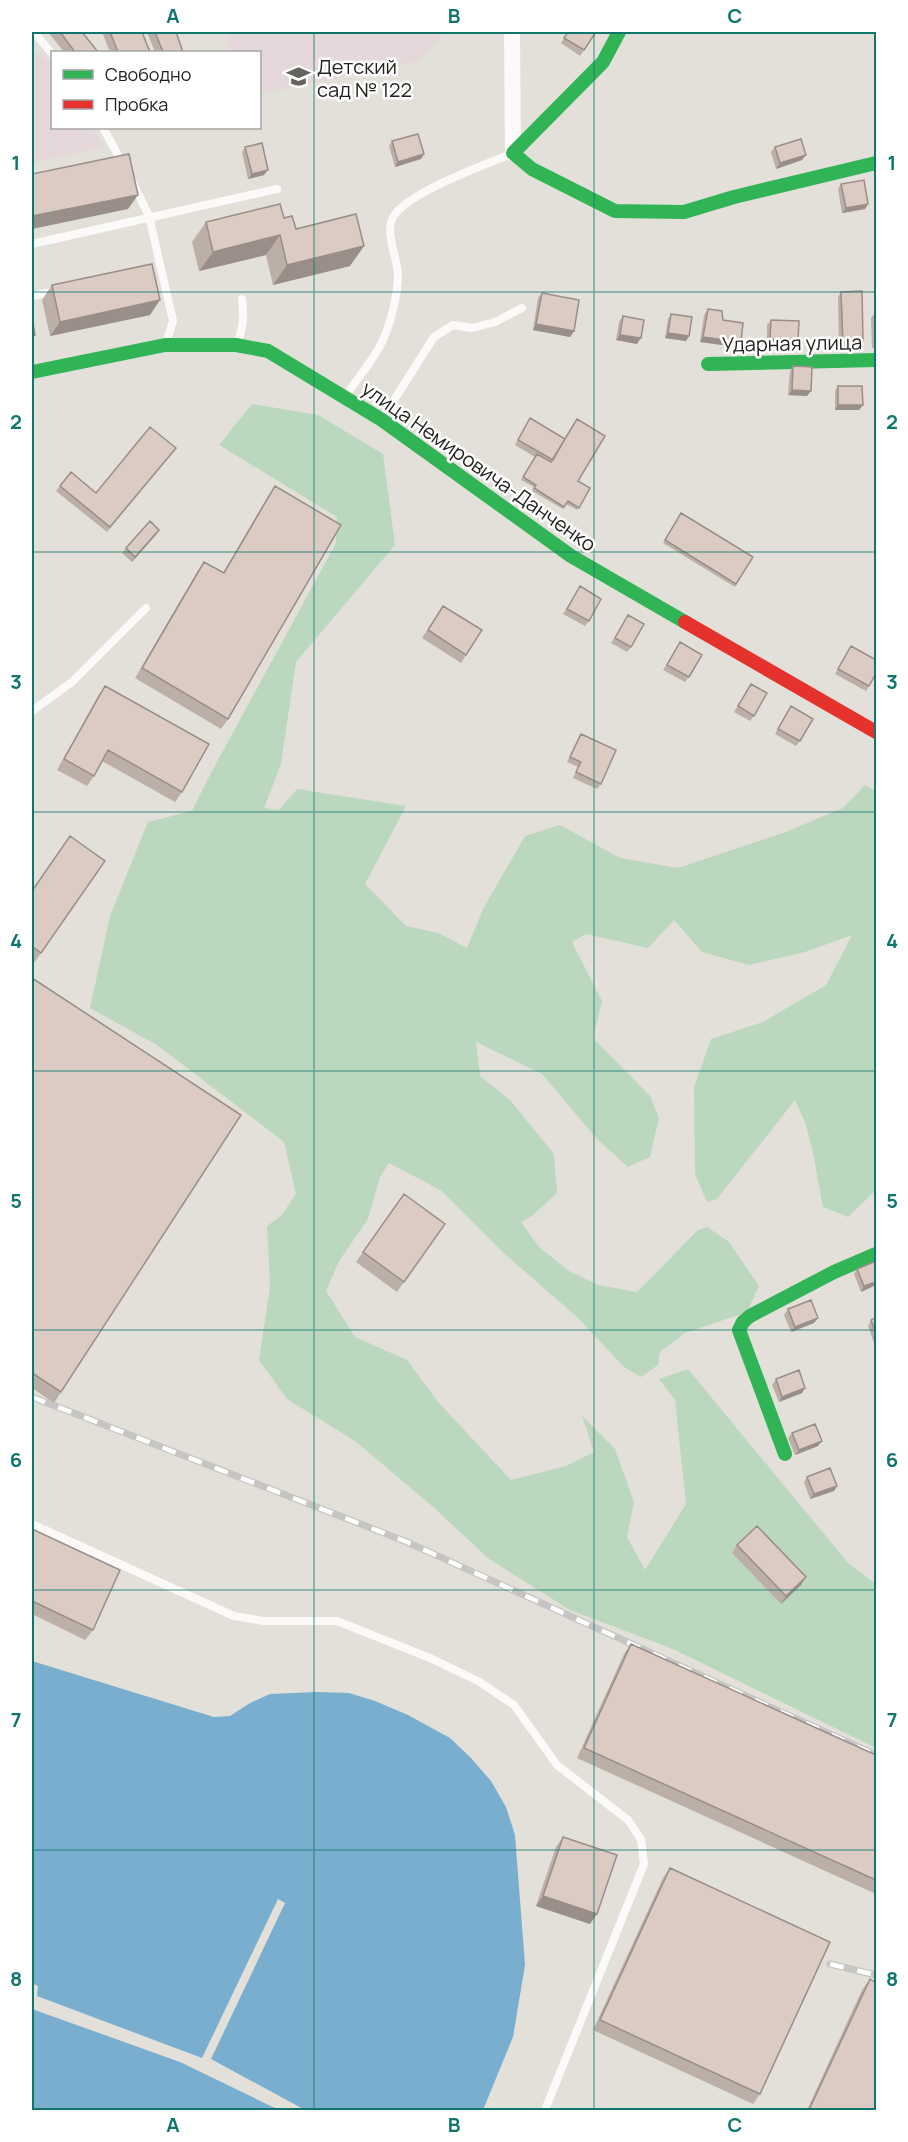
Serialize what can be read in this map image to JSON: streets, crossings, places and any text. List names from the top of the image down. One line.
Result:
{"streets":{"street":["Ударная улица","улица Немировича-Данченко"]},"places":{"school or university":["Детский сад № 122"]},"legend":["Свободно","Пробка"],"grid":{"columns":["A","B","C"],"rows":["1","2","3","4","5","6","7","8"]}}
